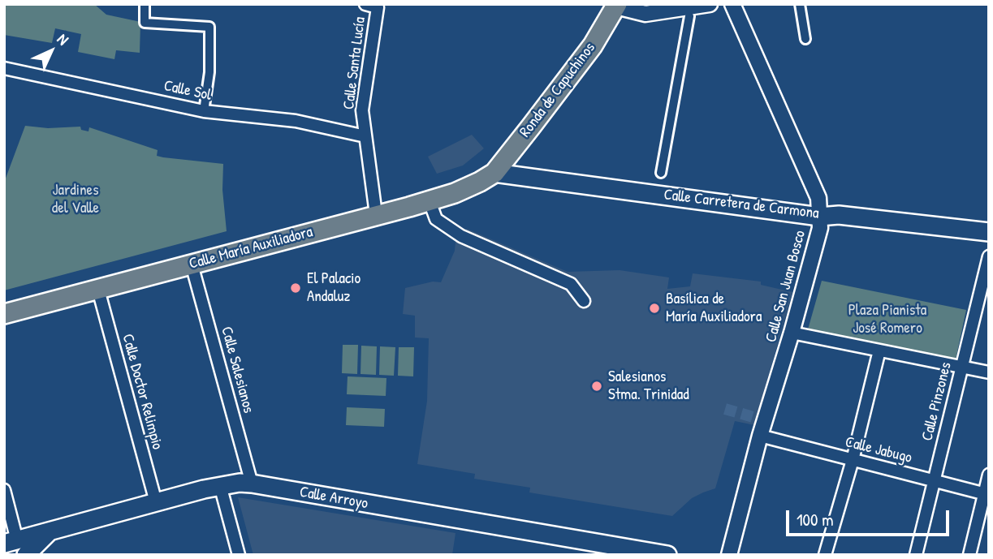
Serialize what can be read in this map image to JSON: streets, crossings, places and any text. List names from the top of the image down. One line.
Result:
{"streets":{"main road":["Ronda de Capuchinos","Calle Carretera de Carmona","Calle María Auxiliadora","Calle Arroyo"],"street":["Calle Santa Lucía","Calle Sol","Calle San Juan Bosco","Calle Salesianos","Calle Doctor Relimpio","Calle Pinzones","Calle Jabugo"]},"crossings":[["Calle Santa Lucía","Calle Sol"],["Calle Santa Lucía","Calle María Auxiliadora"],["Ronda de Capuchinos","Calle Carretera de Carmona"],["Ronda de Capuchinos","Calle María Auxiliadora"],["Calle Carretera de Carmona","Calle María Auxiliadora"],["Calle Carretera de Carmona","Calle San Juan Bosco"],["Calle María Auxiliadora","Calle Salesianos"],["Calle María Auxiliadora","Calle Doctor Relimpio"],["Calle San Juan Bosco","Calle Jabugo"],["Calle Salesianos","Calle Arroyo"],["Calle Doctor Relimpio","Calle Arroyo"],["Calle Pinzones","Calle Jabugo"]],"parks":["Jardines del Valle","Plaza Pianista José Romero"],"places":["El Palacio Andaluz","Basílica de María Auxiliadora","Salesianos Stma. Trinidad"],"scale_bar":"100 m","north":"top right"}
